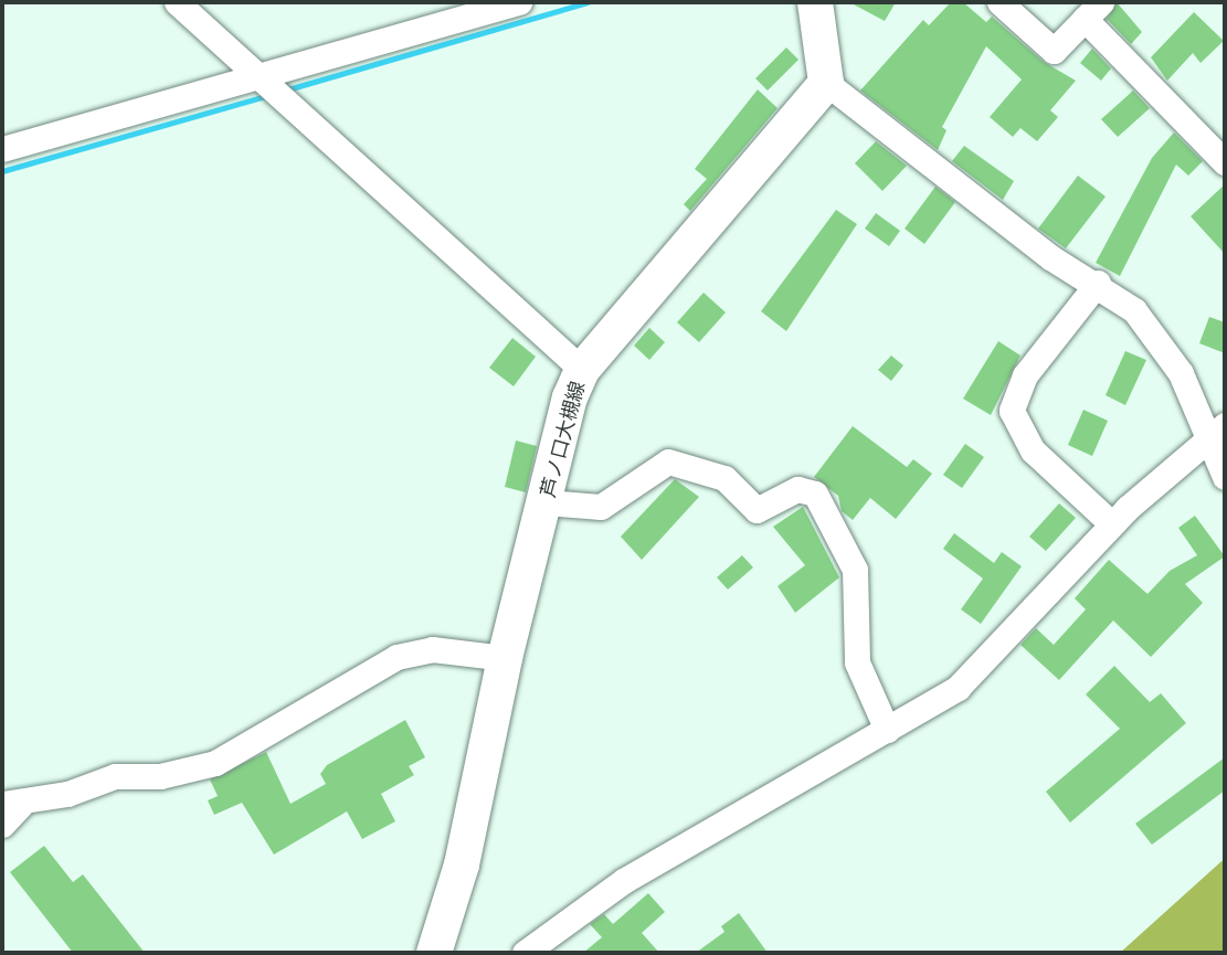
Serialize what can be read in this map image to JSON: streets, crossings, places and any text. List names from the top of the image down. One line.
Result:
{"streets":{"main road":["芦ノ口大槻線"]}}
